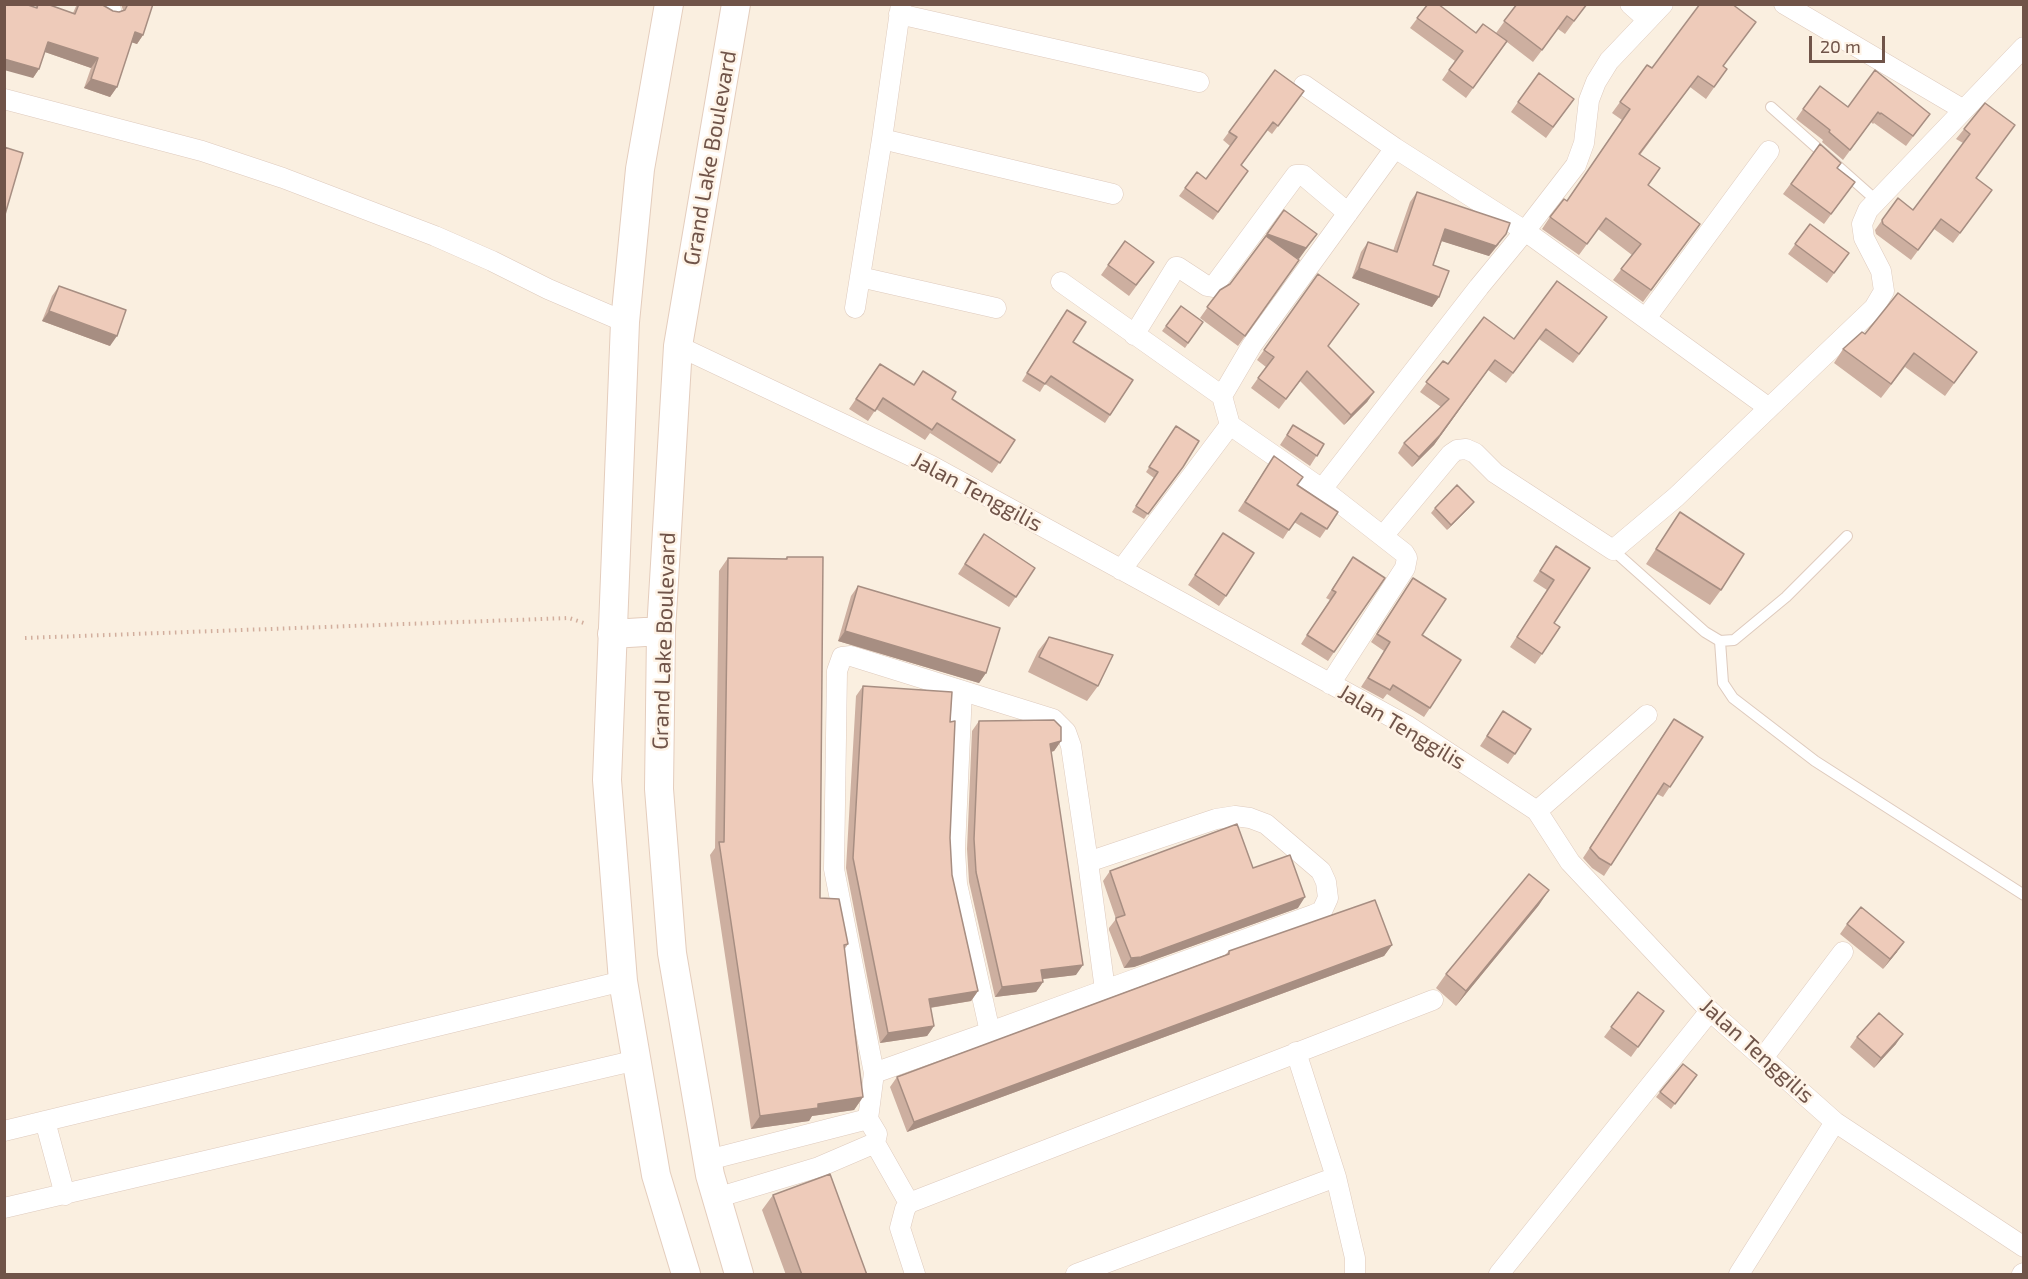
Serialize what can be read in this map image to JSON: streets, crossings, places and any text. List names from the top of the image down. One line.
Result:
{"streets":{"street":["Grand Lake Boulevard","Jalan Tenggilis"]},"crossings":[["Grand Lake Boulevard","Jalan Tenggilis"]],"scale_bar":"20 m"}
